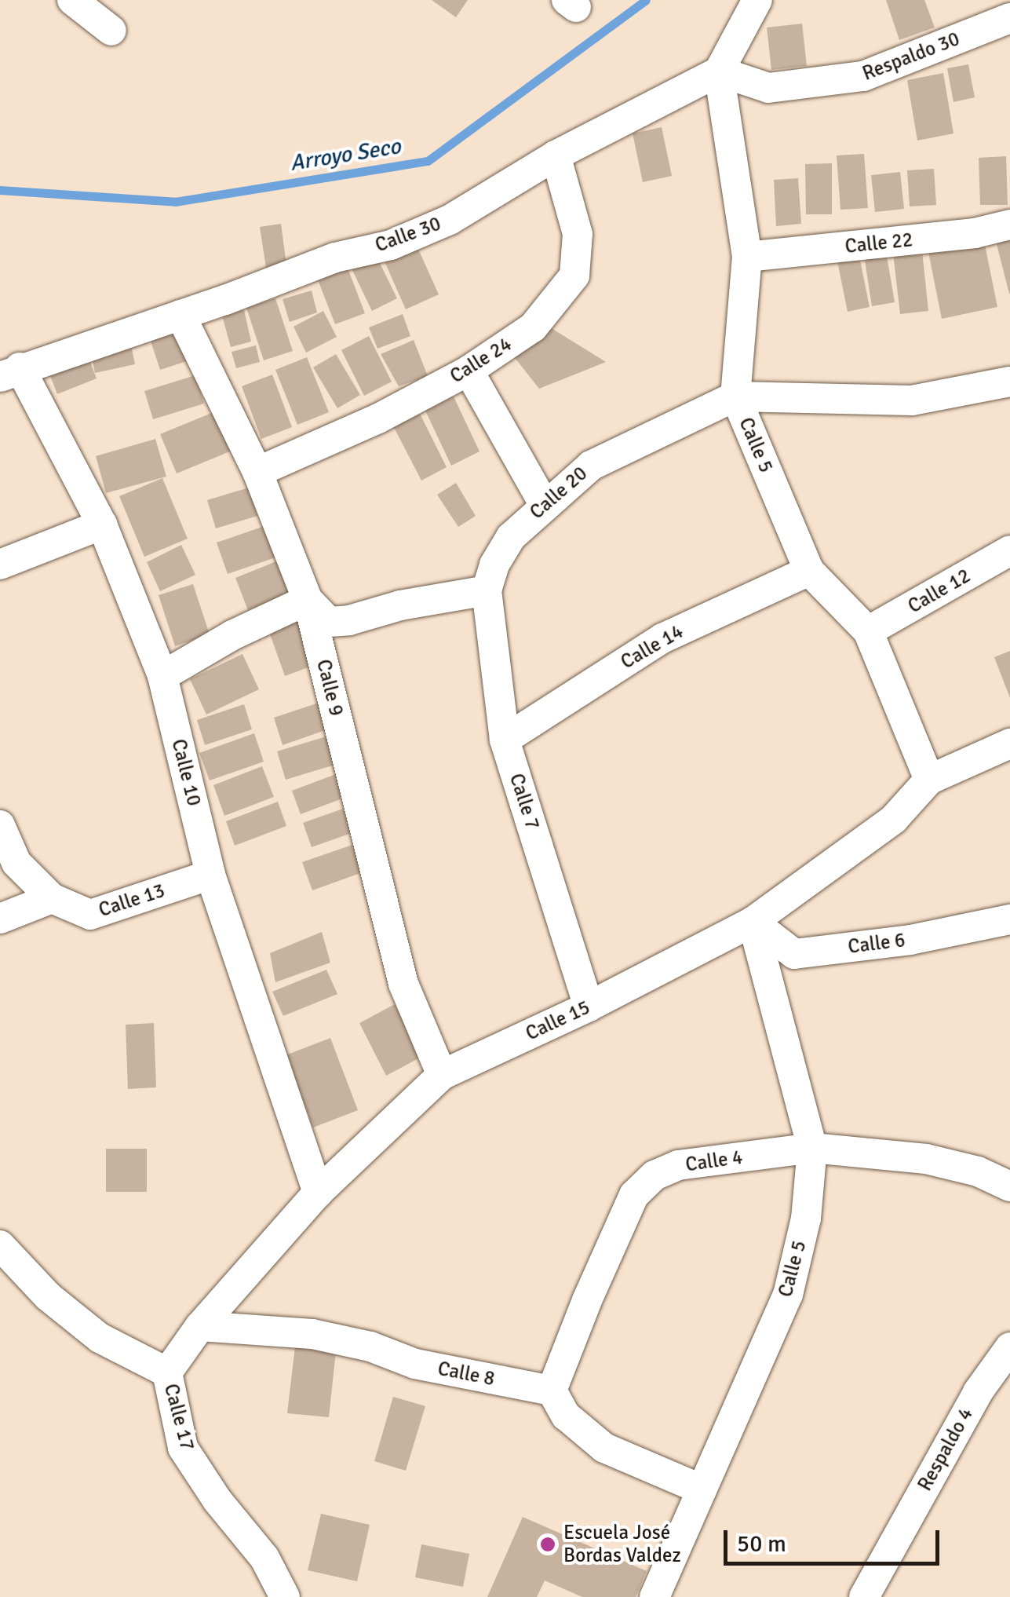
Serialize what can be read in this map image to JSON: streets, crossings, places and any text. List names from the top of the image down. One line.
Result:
{"streets":{"street":["Respaldo 30","Calle 30","Calle 22","Calle 24","Calle 5","Calle 20","Calle 12","Calle 14","Calle 9","Calle 10","Calle 7","Calle 13","Calle 6","Calle 15","Calle 4","Calle 8","Calle 17","Respaldo 4"]},"crossings":[["Respaldo 30","Calle 30"],["Respaldo 30","Calle 5"],["Calle 30","Calle 24"],["Calle 30","Calle 5"],["Calle 30","Calle 9"],["Calle 30","Calle 10"],["Calle 22","Calle 5"],["Calle 24","Calle 9"],["Calle 5","Calle 20"],["Calle 5","Calle 12"],["Calle 5","Calle 14"],["Calle 5","Calle 6"],["Calle 5","Calle 15"],["Calle 5","Calle 4"],["Calle 20","Calle 7"],["Calle 14","Calle 7"],["Calle 9","Calle 15"],["Calle 10","Calle 13"],["Calle 10","Calle 15"],["Calle 7","Calle 15"],["Calle 6","Calle 15"],["Calle 15","Calle 8"],["Calle 15","Calle 17"],["Calle 4","Calle 8"]],"water":["Arroyo Seco"],"places":["Escuela José Bordas Valdez"],"scale_bar":"50 m"}
